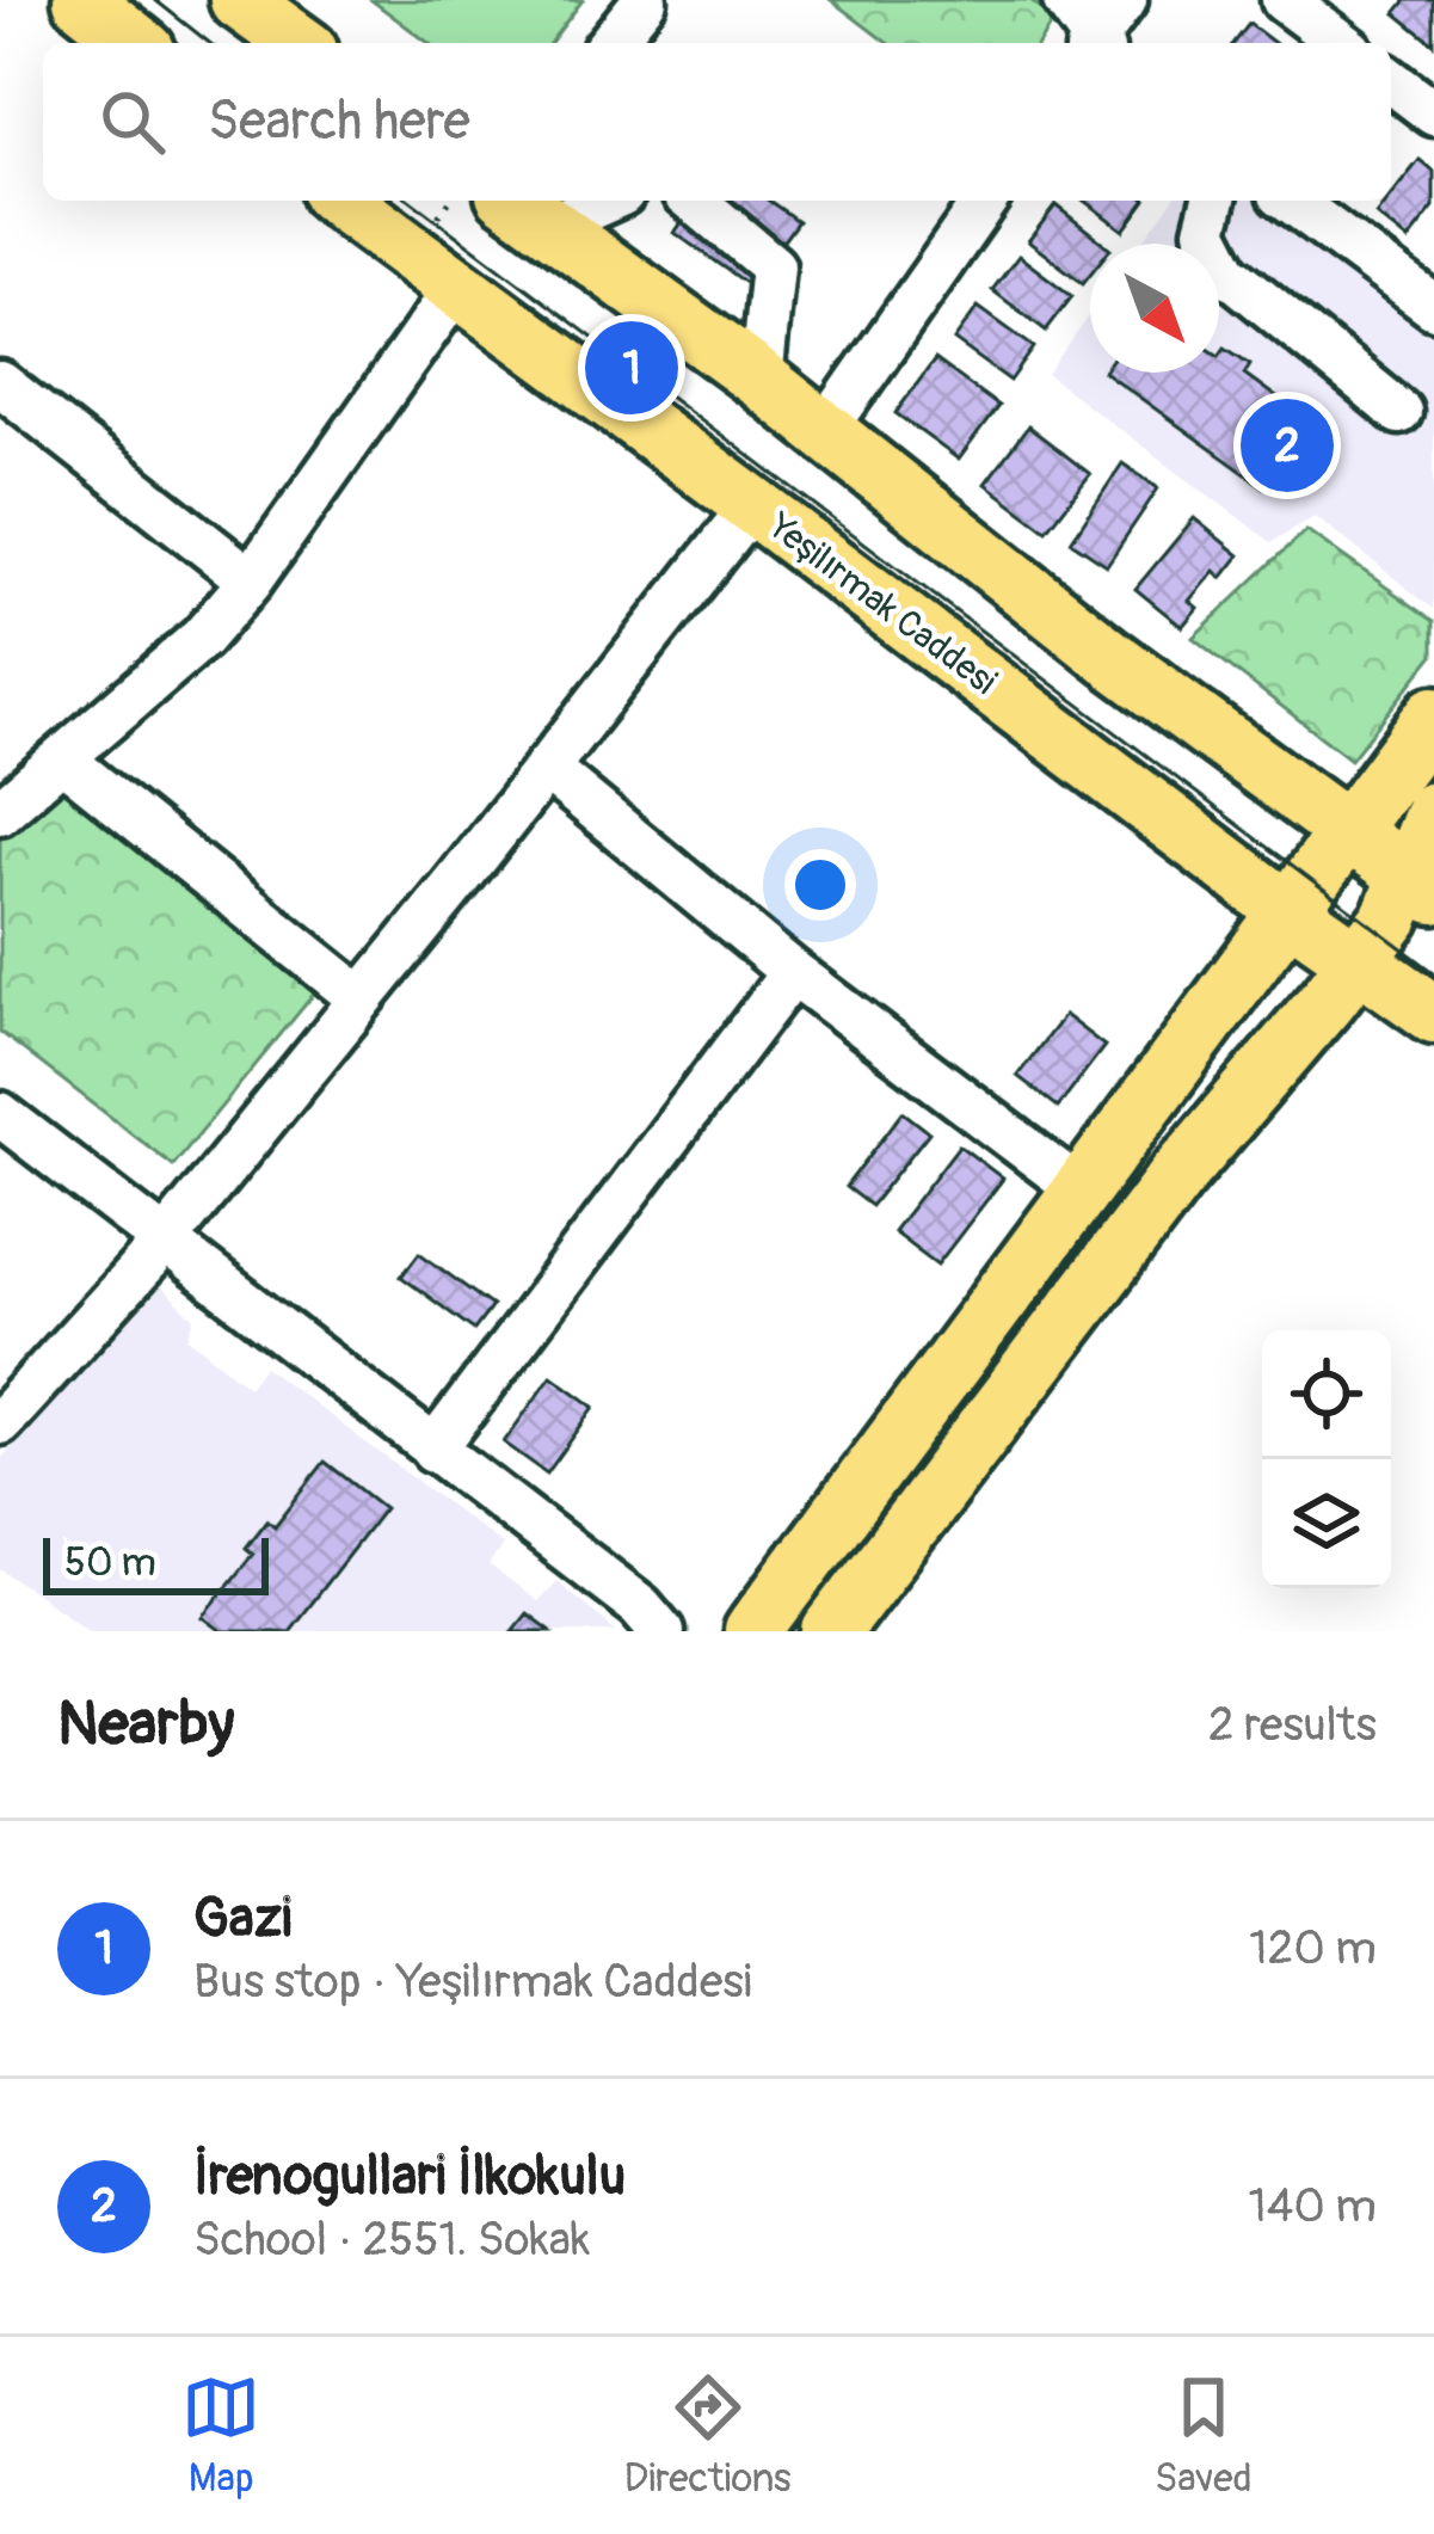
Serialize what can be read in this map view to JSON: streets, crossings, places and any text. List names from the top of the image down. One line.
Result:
{"streets":{"main road":["Yeşilırmak Caddesi"]},"scale_bar":"50 m","north":"bottom right","page":{"search":"Search here","pins":["1","2"],"scale":"50 m","heading":["Nearby","2 results"],"list":[{"mark":"1","name":"Gazi","note":"Bus stop · Yeşilırmak Caddesi","value":"120 m"},{"mark":"2","name":"İrenogullari İlkokulu","note":"School · 2551. Sokak","value":"140 m"}],"nav":["Map","Directions","Saved"]}}
